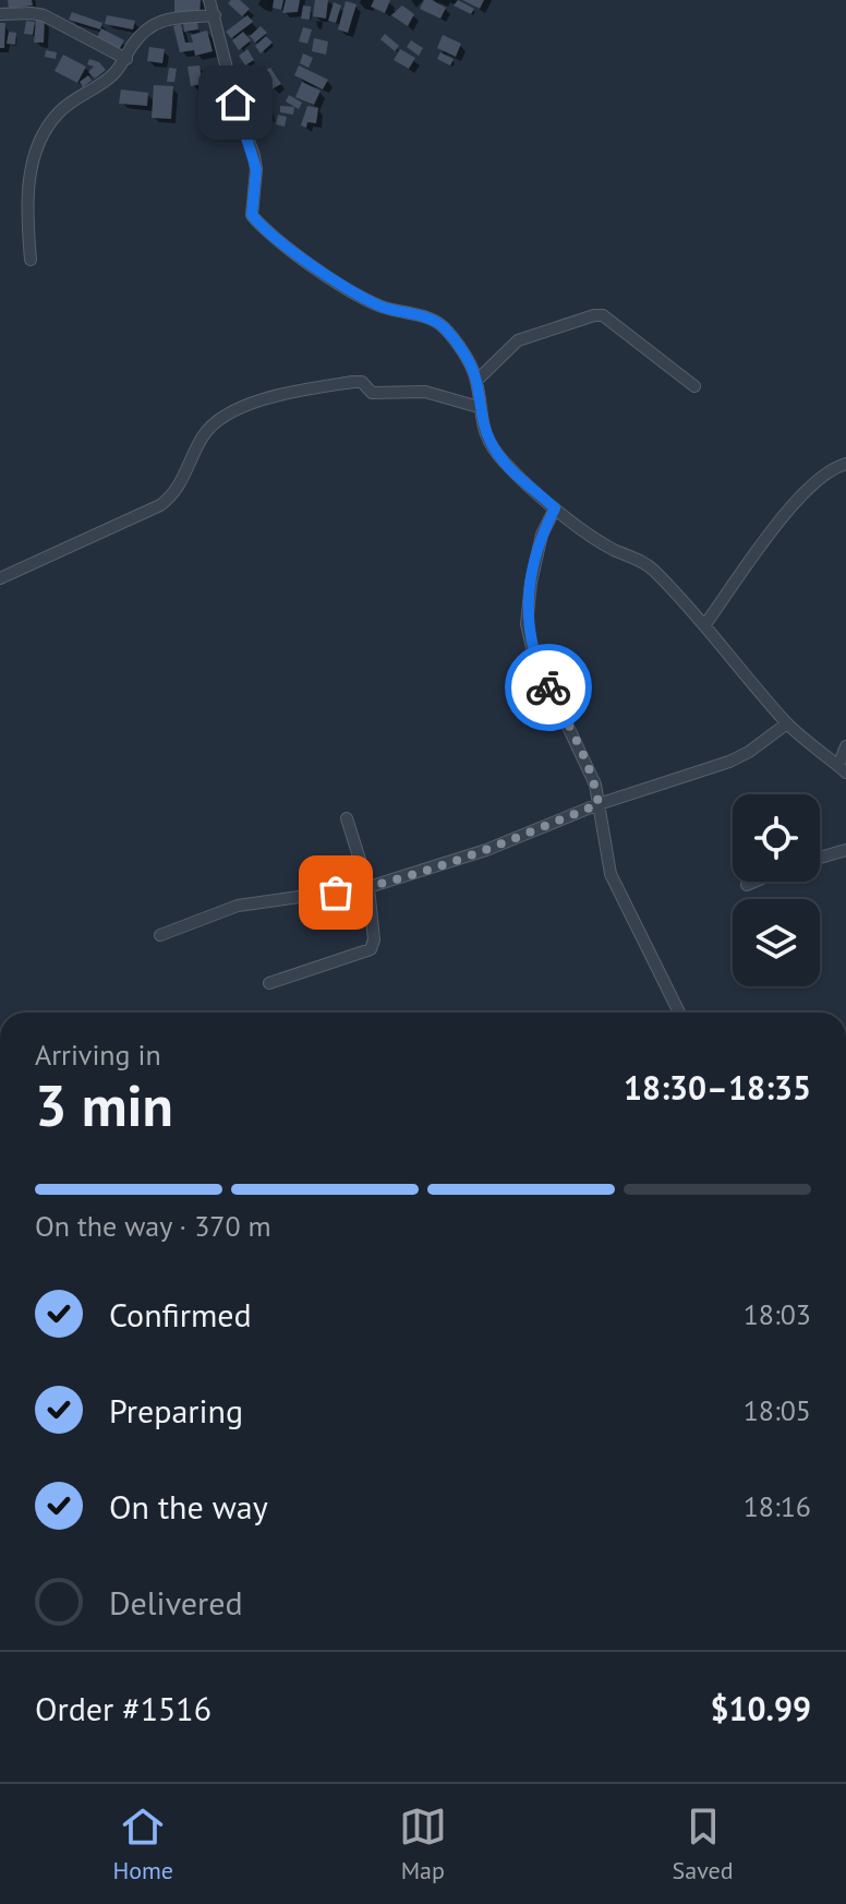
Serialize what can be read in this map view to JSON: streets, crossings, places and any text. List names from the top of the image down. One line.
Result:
{"page":{"heading":["3 min","Arriving in","18:30–18:35"],"panel":["Order #1516","$10.99"],"bar":"On the way · 370 m","list":[["Confirmed","18:03"],["Preparing","18:05"],["On the way","18:16"],"Delivered"],"tabs":["Home","Map","Saved"]}}
